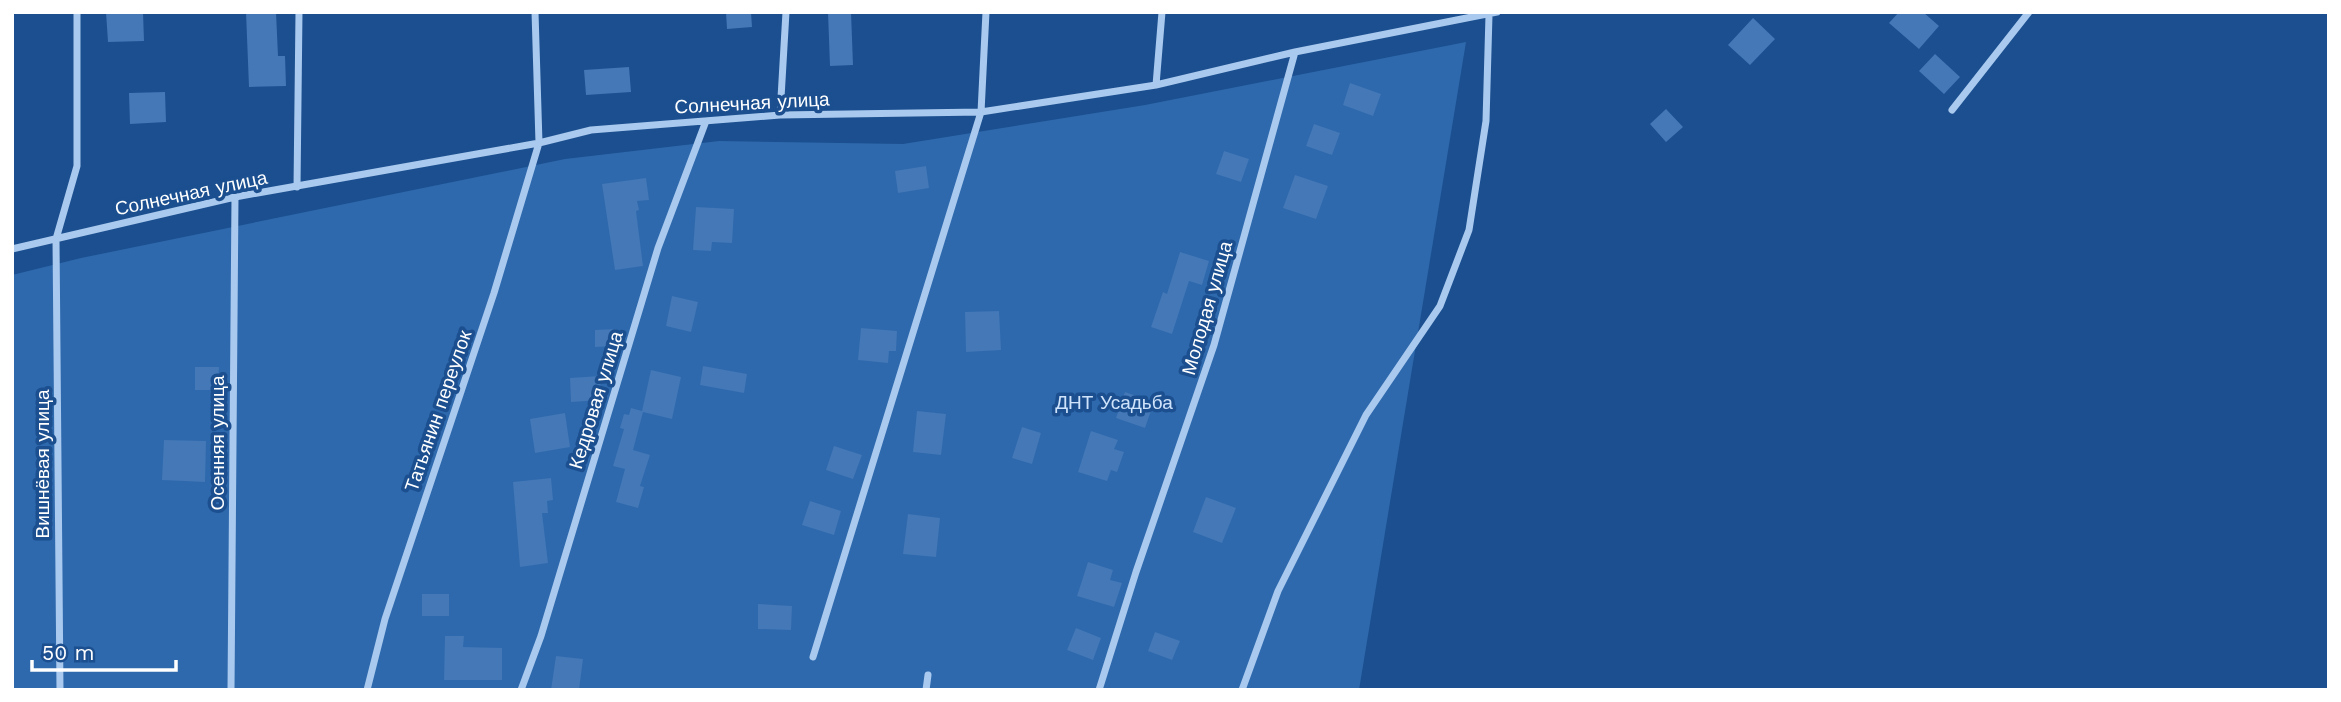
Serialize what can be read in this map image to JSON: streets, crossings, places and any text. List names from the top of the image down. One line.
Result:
{"streets":{"street":["Солнечная улица","Молодая улица","Кедровая улица","Татьянин переулок","Осенняя улица","Вишнёвая улица"]},"crossings":[["Солнечная улица","Молодая улица"],["Солнечная улица","Кедровая улица"],["Солнечная улица","Татьянин переулок"],["Солнечная улица","Осенняя улица"],["Солнечная улица","Вишнёвая улица"]],"parks":["ДНТ Усадьба"],"scale_bar":"50 m"}
